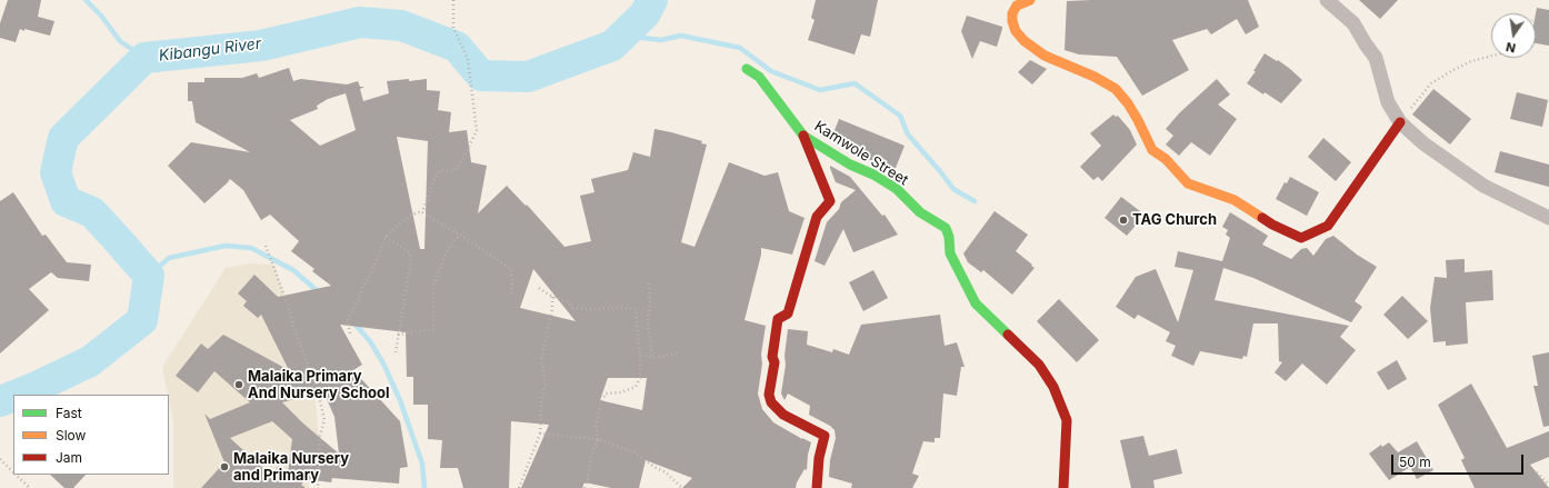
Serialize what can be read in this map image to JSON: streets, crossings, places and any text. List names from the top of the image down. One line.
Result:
{"streets":{"street":["Kamwole Street"]},"water":["Kibangu River"],"places":["TAG Church","Malaika Primary And Nursery School","Malaika Nursery and Primary"],"legend":["Fast","Slow","Jam"],"scale_bar":"50 m","north":"bottom"}
